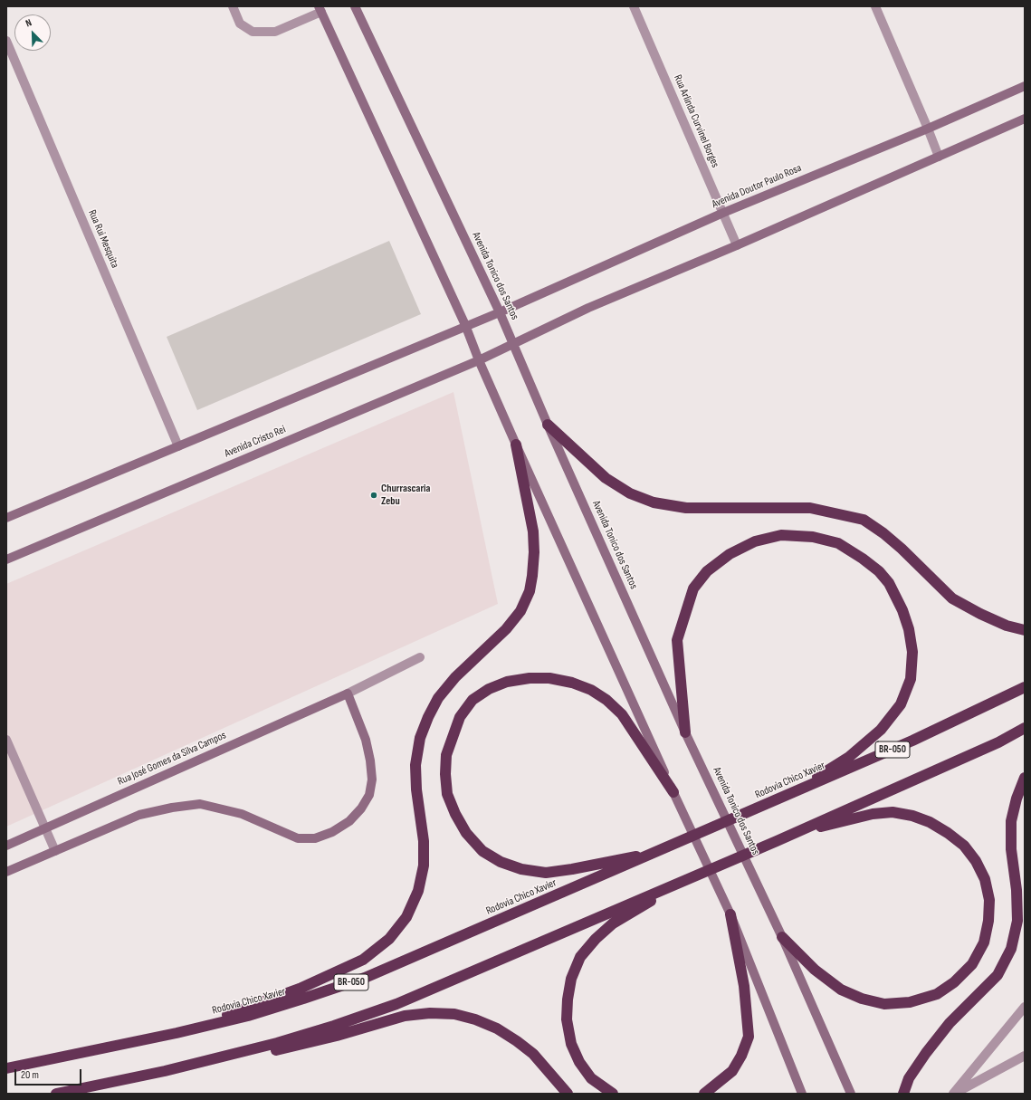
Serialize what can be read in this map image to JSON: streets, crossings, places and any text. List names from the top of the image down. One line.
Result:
{"streets":{"highway":["BR-050","Rodovia Chico Xavier"],"street":["Rua Arlinda Curvinel Borges","Avenida Doutor Paulo Rosa","Rua Rui Mesquita","Avenida Tonico dos Santos","Avenida Cristo Rei","Rua José Gomes da Silva Campos"]},"crossings":[["Rua Arlinda Curvinel Borges","Avenida Doutor Paulo Rosa"],["Avenida Doutor Paulo Rosa","Avenida Tonico dos Santos"],["Avenida Tonico dos Santos","Avenida Cristo Rei"]],"places":["Churrascaria Zebu"],"scale_bar":"20 m","north":"top left"}
